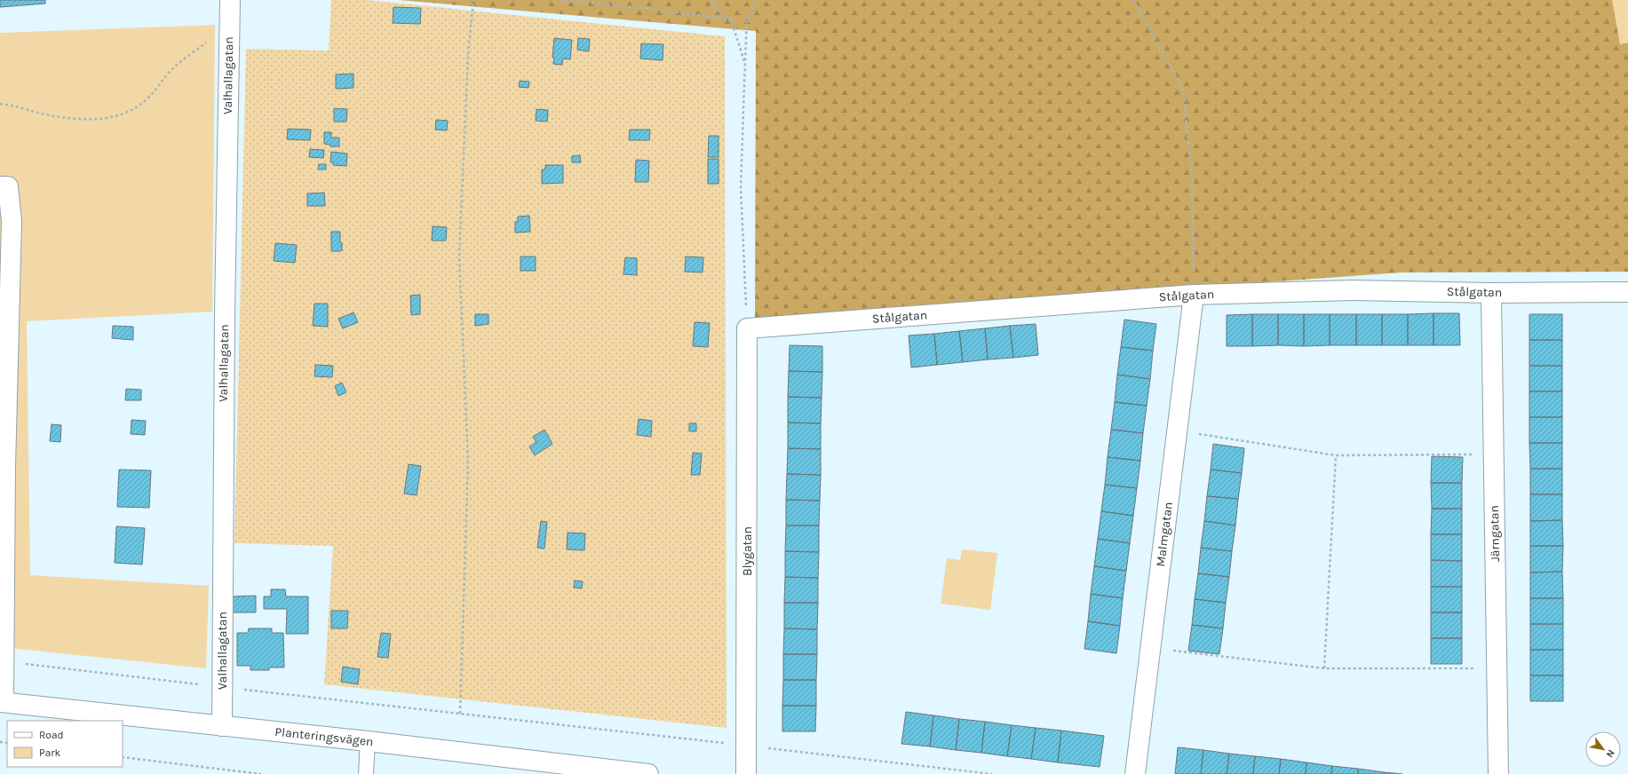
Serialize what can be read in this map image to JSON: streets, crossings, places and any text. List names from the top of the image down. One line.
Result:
{"streets":{"street":["Valhallagatan","Stålgatan","Järngatan","Malmgatan","Blygatan","Planteringsvägen"]},"crossings":[["Valhallagatan","Planteringsvägen"],["Stålgatan","Järngatan"],["Stålgatan","Malmgatan"],["Stålgatan","Blygatan"]],"legend":["Road","Park"],"north":"bottom right"}
